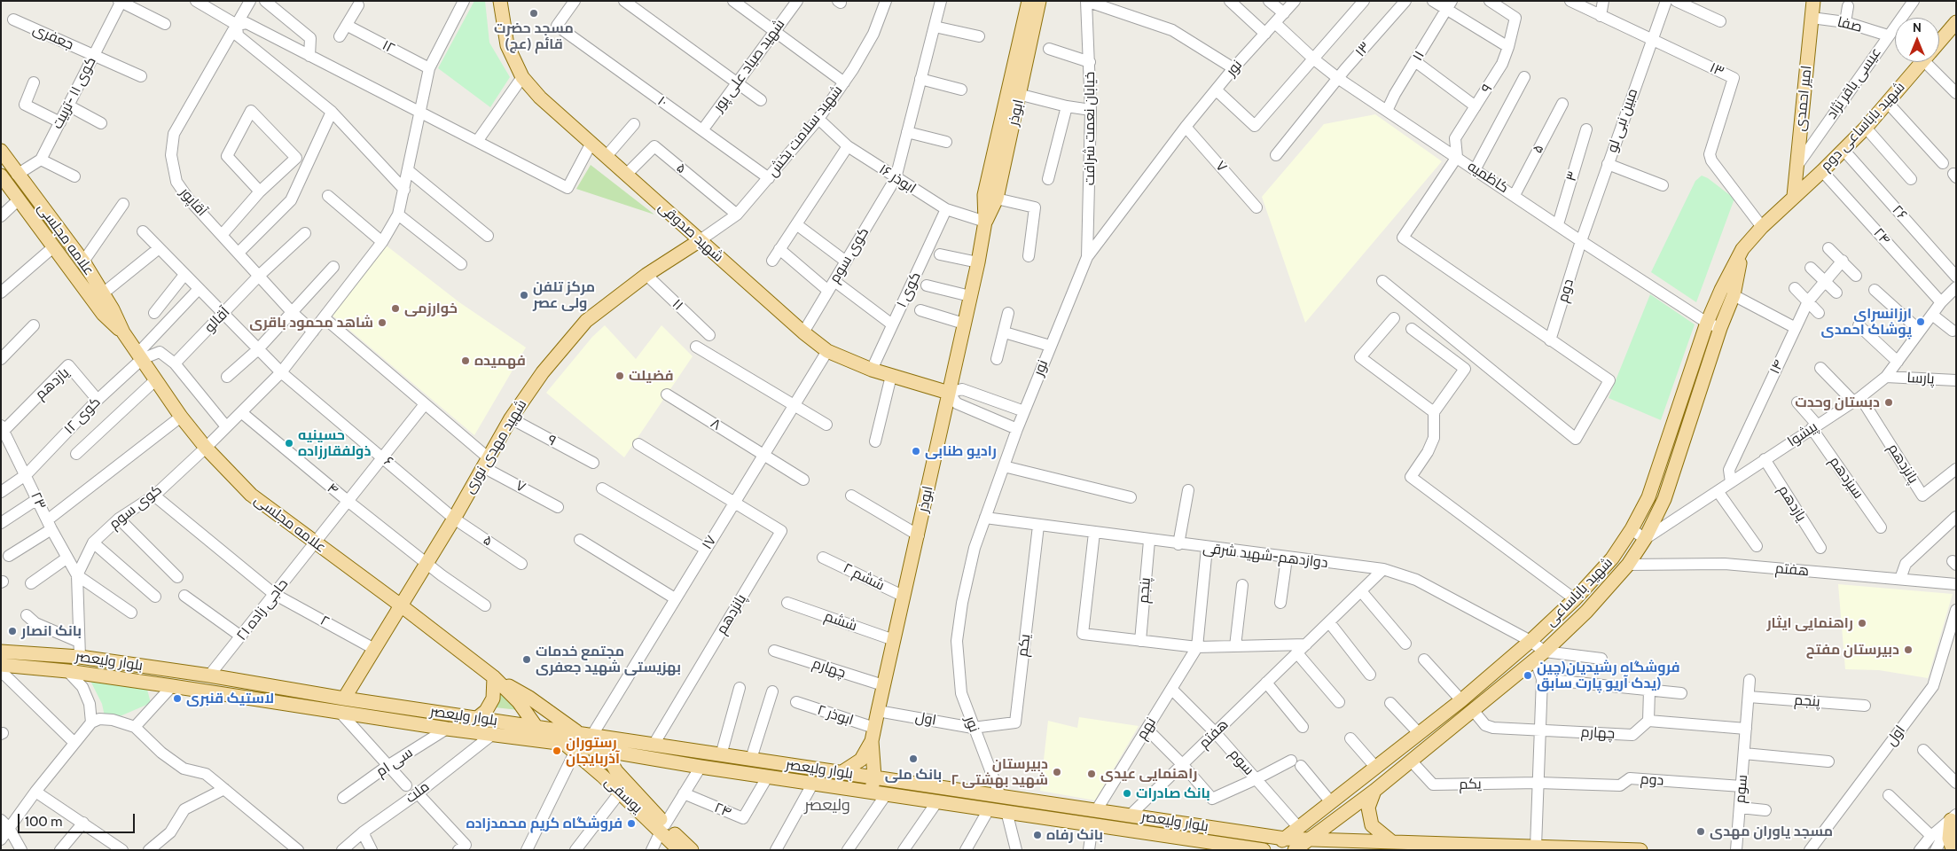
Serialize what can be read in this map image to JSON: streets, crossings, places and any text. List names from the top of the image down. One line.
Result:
{"streets":{"main road":["امیر احمدی","ابوذر","شهید باباساعی دوم","شهید صدوقی","علامه مجلسی","شهید مهدی نوری","شهید باباساعی","بلوار ولیعصر","یوسفی"],"street":["صفا","جعفری","۱۲","۱۳","۱۱","شهید صیاد علی پور","نور","عیسی باقر نژاد","۹","کوی ۱۱ -تربیت","۱۰","مبین نبی لو","خیابان نعمت شرافت","شهید سلامت بخش","۵","۷","۳","کاظمیه","۱۶ ابوذر","آقاپور","۲۶","۲۴","کوی سوم","کوی ۱","دوم","آقالو","۱۴","پارسا","یازدهم","کوی ۱۲","۸","پیشوا","۶","پانزدهم","سیزدهم","۴","۲۳","۱۷","دوازدهم-شهید شرقی","هفتم","ششم ۲","پنجم","۲۱ حاجی زاده","۲","ششم","یکم","چهارم","۲ ابوذر","اول","نهم","سی ام","سوم","ملت"]},"crossings":[["صفا","عیسی باقر نژاد"],["صفا","امیر احمدی"],["جعفری","کوی ۱۱ -تربیت"],["۱۲","کوی سوم"],["۱۳","مبین نبی لو"],["۱۳","کاظمیه"],["۱۳","شهید باباساعی"],["۱۱","کاظمیه"],["۱۱","شهید مهدی نوری"],["شهید صیاد علی پور","۱۰"],["نور","خیابان نعمت شرافت"],["نور","۷"],["نور","کاظمیه"],["نور","دوازدهم-شهید شرقی"],["نور","یکم"],["نور","بلوار ولیعصر"],["نور","اول"],["عیسی باقر نژاد","امیر احمدی"],["۹","کاظمیه"],["۹","شهید مهدی نوری"],["امیر احمدی","شهید باباساعی دوم"],["امیر احمدی","شهید باباساعی"],["۱۰","شهید سلامت بخش"],["ابوذر","۱۶ ابوذر"],["ابوذر","شهید صدوقی"],["ابوذر","ششم ۲"],["ابوذر","ششم"],["ابوذر","بلوار ولیعصر"],["ابوذر","چهارم"],["ابوذر","۲ ابوذر"],["ابوذر","اول"],["مبین نبی لو","کاظمیه"],["مبین نبی لو","دوم"],["شهید باباساعی دوم","۲۶"],["شهید باباساعی دوم","۲۴"],["شهید باباساعی دوم","شهید باباساعی"],["شهید سلامت بخش","۵"],["شهید سلامت بخش","۱۶ ابوذر"],["شهید سلامت بخش","شهید صدوقی"],["شهید سلامت بخش","شهید مهدی نوری"],["۵","کاظمیه"],["۵","شهید صدوقی"],["۵","شهید مهدی نوری"],["۵","۶"],["۷","کوی سوم"],["۷","شهید مهدی نوری"],["۷","۲۱ حاجی زاده"],["۳","کاظمیه"],["کاظمیه","دوم"],["کاظمیه","شهید باباساعی"],["۱۶ ابوذر","کوی سوم"],["۱۶ ابوذر","کوی ۱"],["آقاپور","کوی سوم"],["آقاپور","آقالو"],["شهید صدوقی","کوی سوم"],["شهید صدوقی","کوی ۱"],["شهید صدوقی","شهید مهدی نوری"],["شهید صدوقی","۱۷"],["۲۴","پیشوا"],["۲۴","بلوار ولیعصر"],["علامه مجلسی","کوی سوم"],["علامه مجلسی","کوی ۱۲"],["علامه مجلسی","شهید مهدی نوری"],["علامه مجلسی","۲۱ حاجی زاده"],["کوی سوم","۶"],["کوی سوم","۴"],["کوی سوم","۲۳"],["کوی سوم","۲"],["دوم","یکم"],["دوم","سوم"],["آقالو","۶"],["۱۴","پیشوا"],["پارسا","پیشوا"],["یازدهم","کوی ۱۲"],["یازدهم","پیشوا"],["یازدهم","۲۳"],["کوی ۱۲","۶"],["کوی ۱۲","۲۳"],["۸","۱۷"],["پیشوا","پانزدهم"],["پیشوا","سیزدهم"],["پیشوا","شهید باباساعی"],["شهید مهدی نوری","۶"],["شهید مهدی نوری","۴"],["شهید مهدی نوری","۲"],["شهید مهدی نوری","بلوار ولیعصر"],["۶","۲۱ حاجی زاده"],["پانزدهم","۱۷"],["پانزدهم","بلوار ولیعصر"],["۴","۲۱ حاجی زاده"],["۱۷","بلوار ولیعصر"],["۱۷","یوسفی"],["دوازدهم-شهید شرقی","هفتم"],["دوازدهم-شهید شرقی","پنجم"],["دوازدهم-شهید شرقی","شهید باباساعی"],["دوازدهم-شهید شرقی","یکم"],["هفتم","شهید باباساعی"],["هفتم","بلوار ولیعصر"],["هفتم","سوم"],["پنجم","سوم"],["شهید باباساعی","یکم"],["شهید باباساعی","بلوار ولیعصر"],["شهید باباساعی","سوم"],["۲۱ حاجی زاده","۲"],["۲۱ حاجی زاده","بلوار ولیعصر"],["یکم","اول"],["بلوار ولیعصر","نهم"],["بلوار ولیعصر","سی ام"],["بلوار ولیعصر","ملت"],["بلوار ولیعصر","یوسفی"],["نهم","سوم"]],"districts":["ولیعصر"],"places":["مسجد حضرت قائم (عج)","مرکز تلفن ولی عصر","خوارزمی","ارزانسرای پوشاک احمدی","شاهد محمود باقری","فهمیده","فضیلت","دبستان وحدت","حسینیه ذولفقارزاده","رادیو طنابی","راهنمایی ایثار","بانک انصار","دبیرستان مفتح","مجتمع خدمات بهزیستی شهید جعفری","فروشگاه رشیدیان(چین یدک آریو پارت سابق)","لاستیک قنبری","رستوران آذربایجان","بانک ملی","دبیرستان شهید بهشتی ۲","راهنمایی عیدی","بانک صادرات","فروشگاه کریم محمدزاده","مسجد یاوران مهدی","بانک رفاه"],"scale_bar":"100 m","north":"top"}
